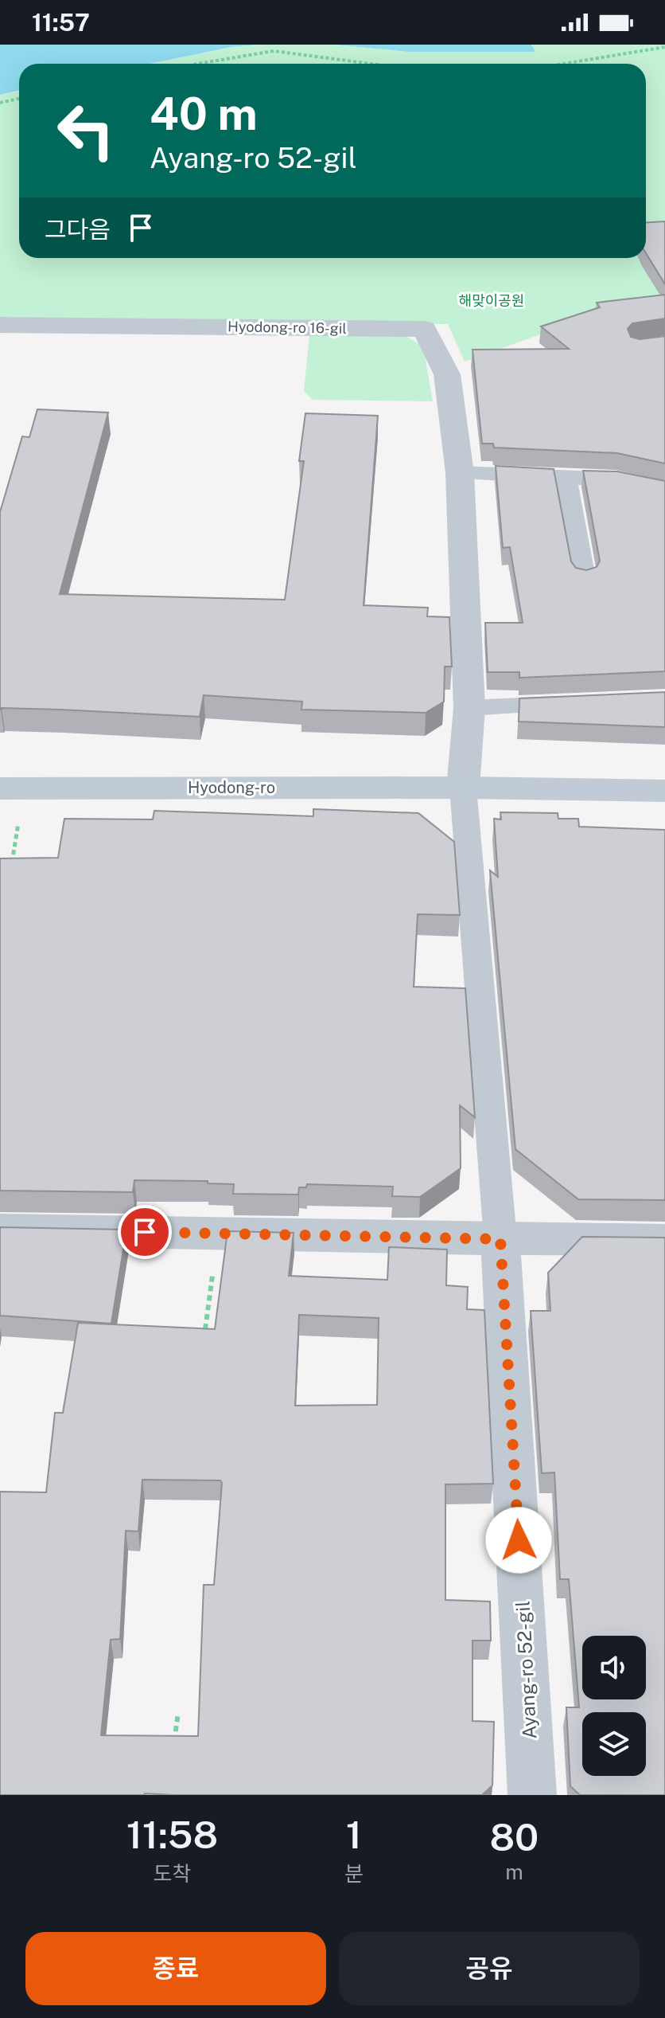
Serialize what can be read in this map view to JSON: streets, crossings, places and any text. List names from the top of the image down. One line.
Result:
{"streets":{"main road":["Hyodong-ro"],"street":["Hyodong-ro 16-gil","Ayang-ro 52-gil"]},"crossings":[["Hyodong-ro 16-gil","Hyodong-ro"]],"parks":["해맞이공원"],"page":{"status":"11:57","turn":["40 m","Ayang-ro 52-gil"],"then":"그다음","eta":["11:58","도착","1","분","80","m"],"buttons":["종료","공유"]}}
